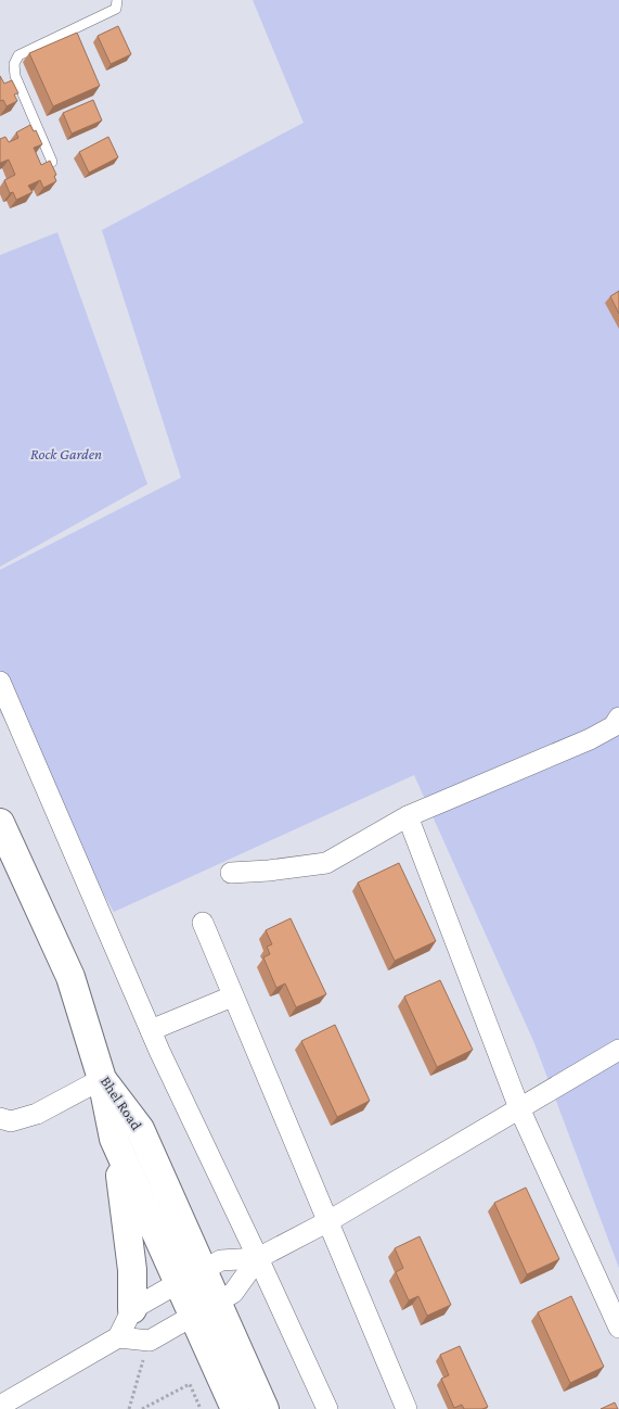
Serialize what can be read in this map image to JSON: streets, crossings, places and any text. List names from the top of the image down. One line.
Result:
{"streets":{"street":["Bhel Road"]},"parks":["Rock Garden"]}
